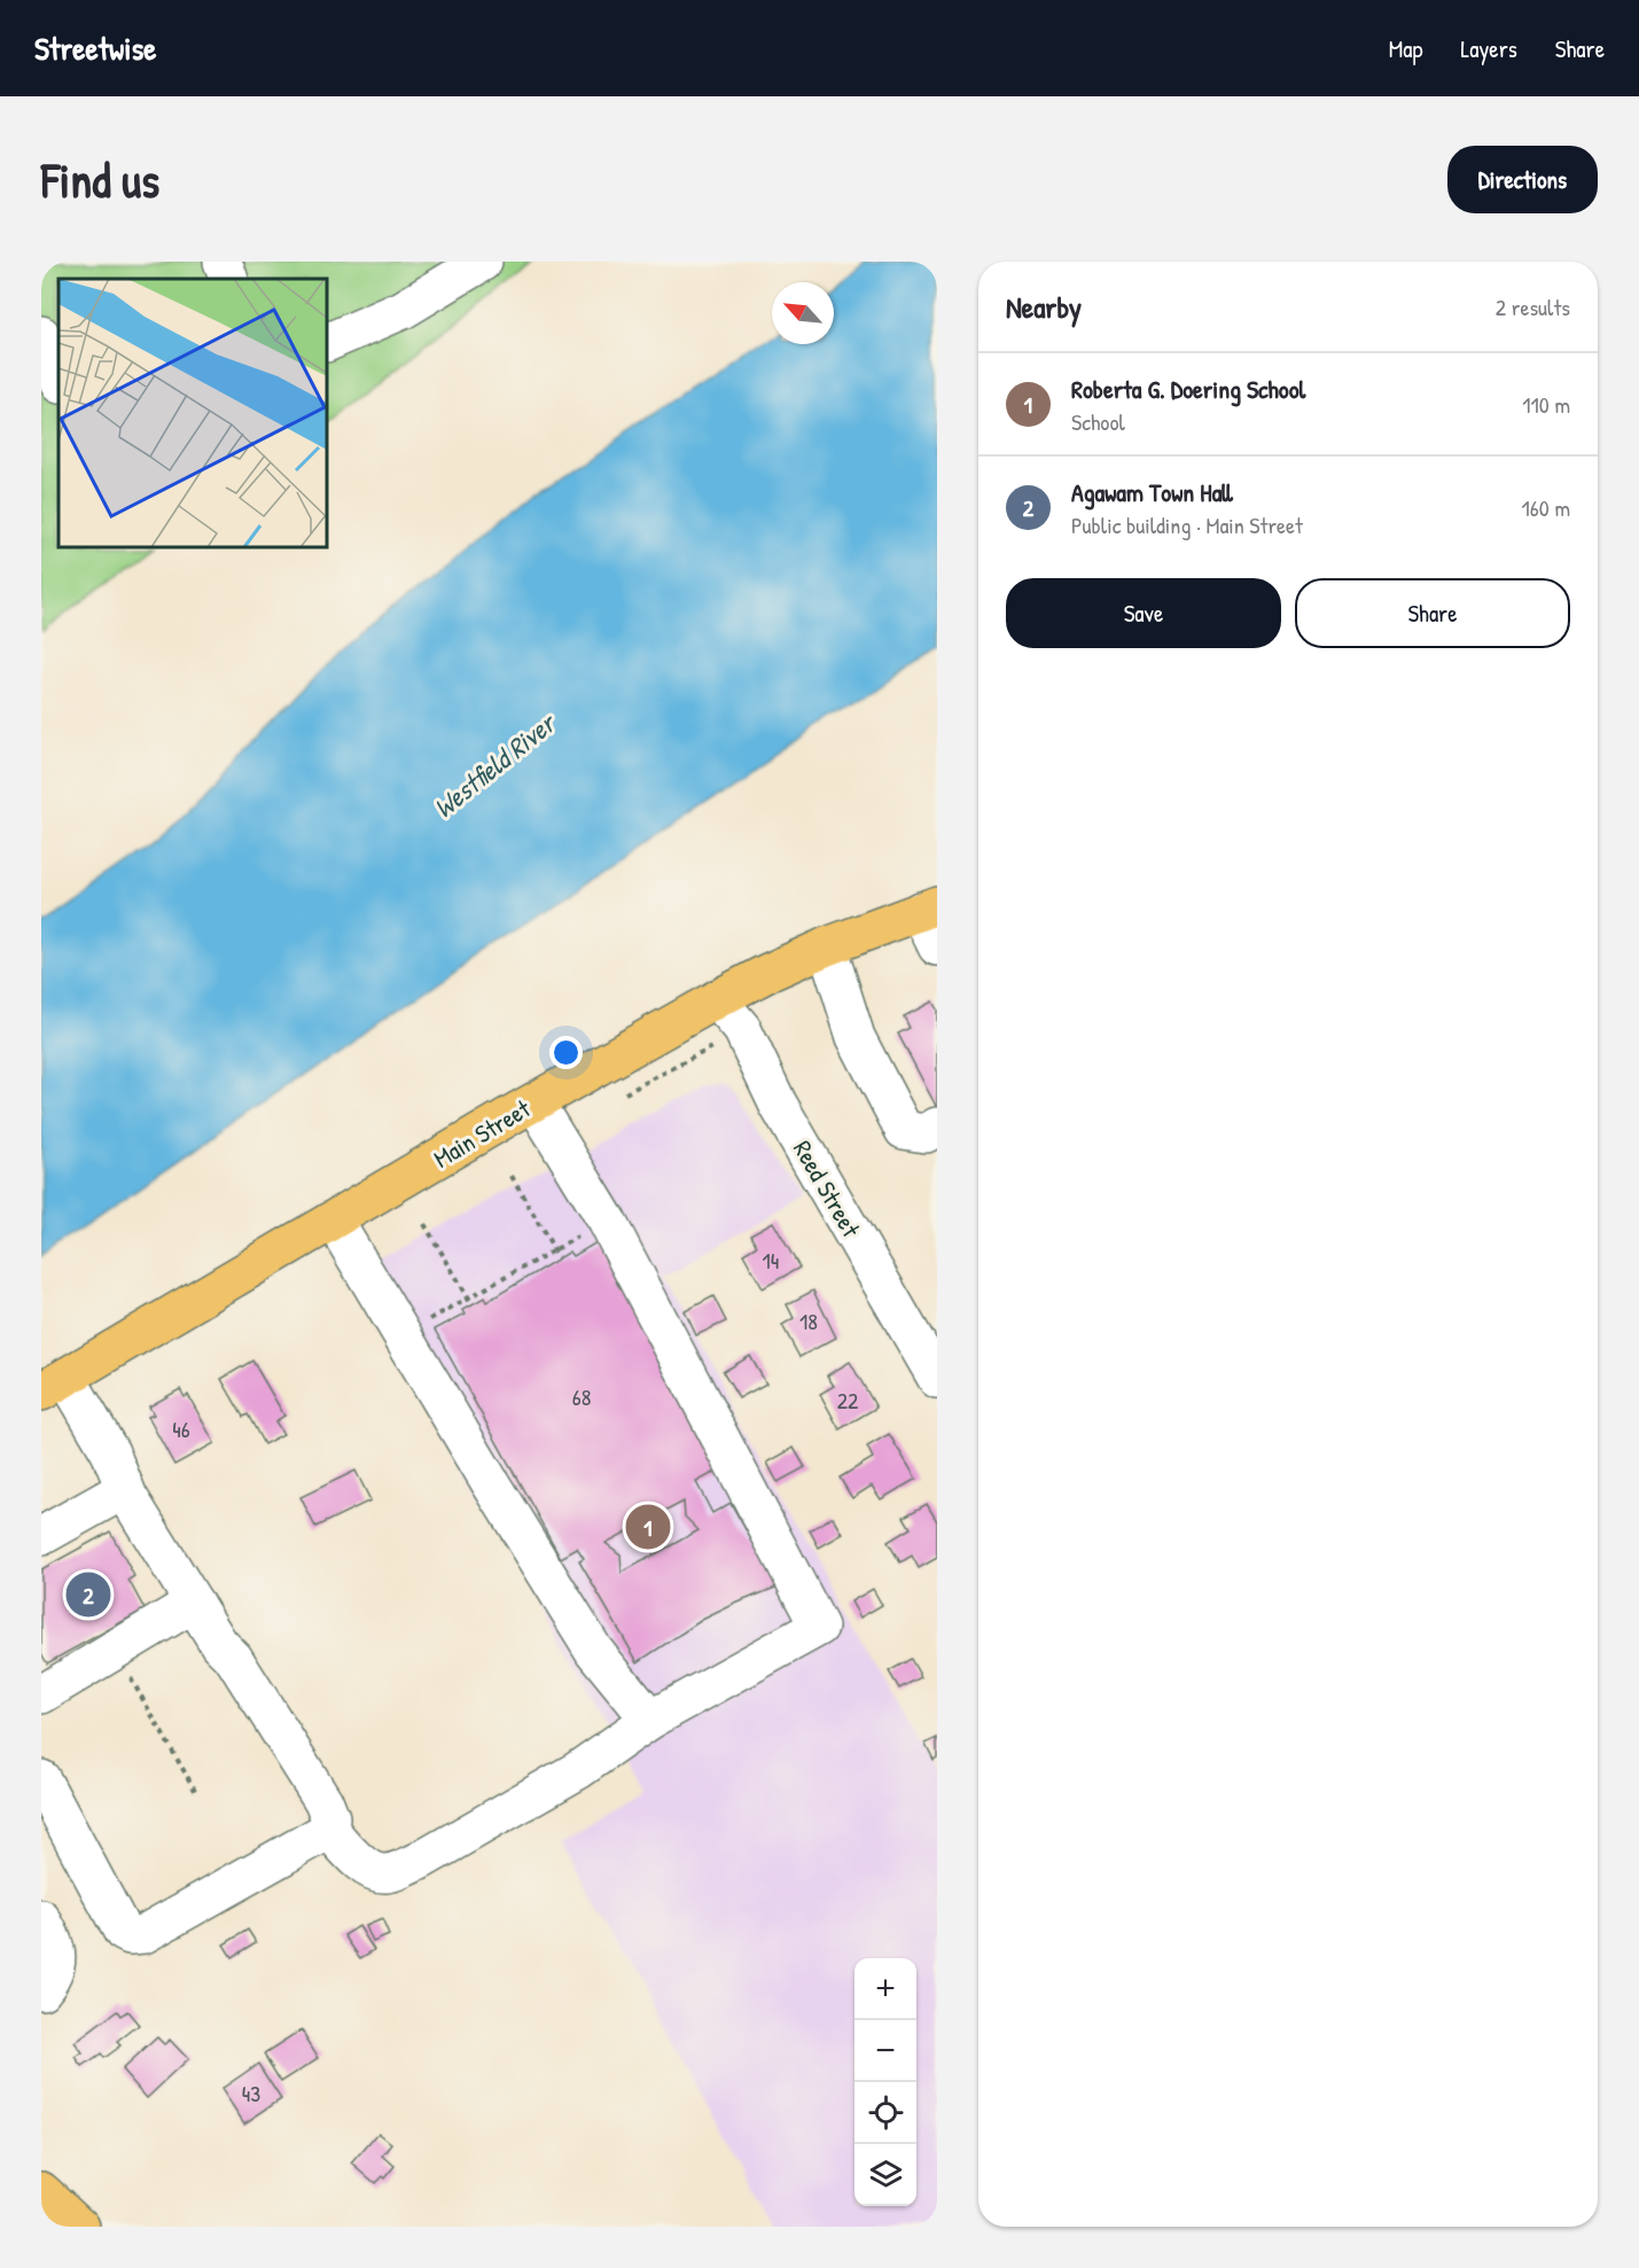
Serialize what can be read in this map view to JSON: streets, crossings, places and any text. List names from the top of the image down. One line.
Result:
{"streets":{"main road":["Main Street"],"street":["Reed Street"]},"crossings":[["Main Street","Reed Street"]],"water":["Westfield River"],"house_numbers":["14","18","68","22","46","43"],"north":"top left","page":{"header":"Streetwise","nav":["Map","Layers","Share"],"buttons":["Directions",["Save","Share"]],"title":"Find us","heading":["Nearby","2 results"],"list":[{"mark":"1","name":"Roberta G. Doering School","note":"School","value":"110 m"},{"mark":"2","name":"Agawam Town Hall","note":"Public building · Main Street","value":"160 m"}],"pins":["1","2"],"map_buttons":["+","−"]}}
